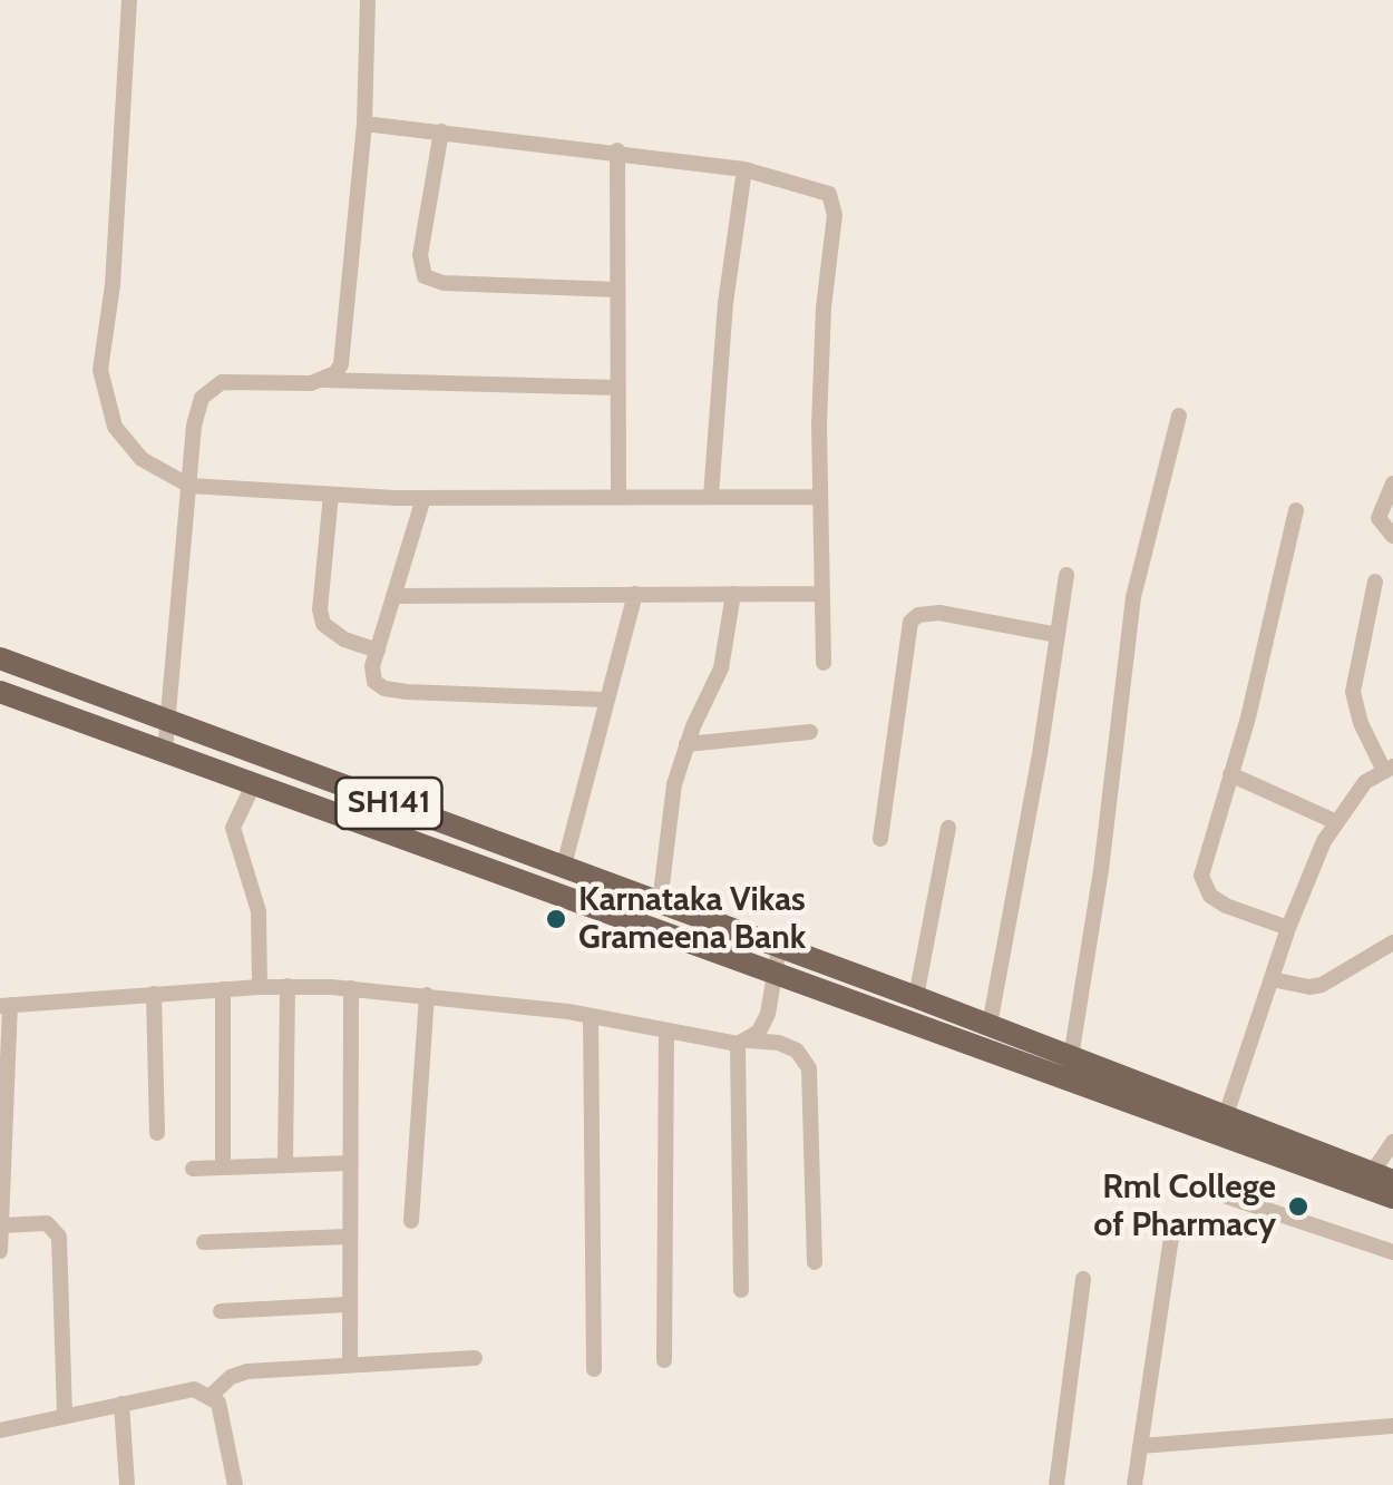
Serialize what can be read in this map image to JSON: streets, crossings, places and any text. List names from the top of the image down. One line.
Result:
{"streets":{"main road":["SH141"]},"places":["Karnataka Vikas Grameena Bank","Rml College of Pharmacy"]}
